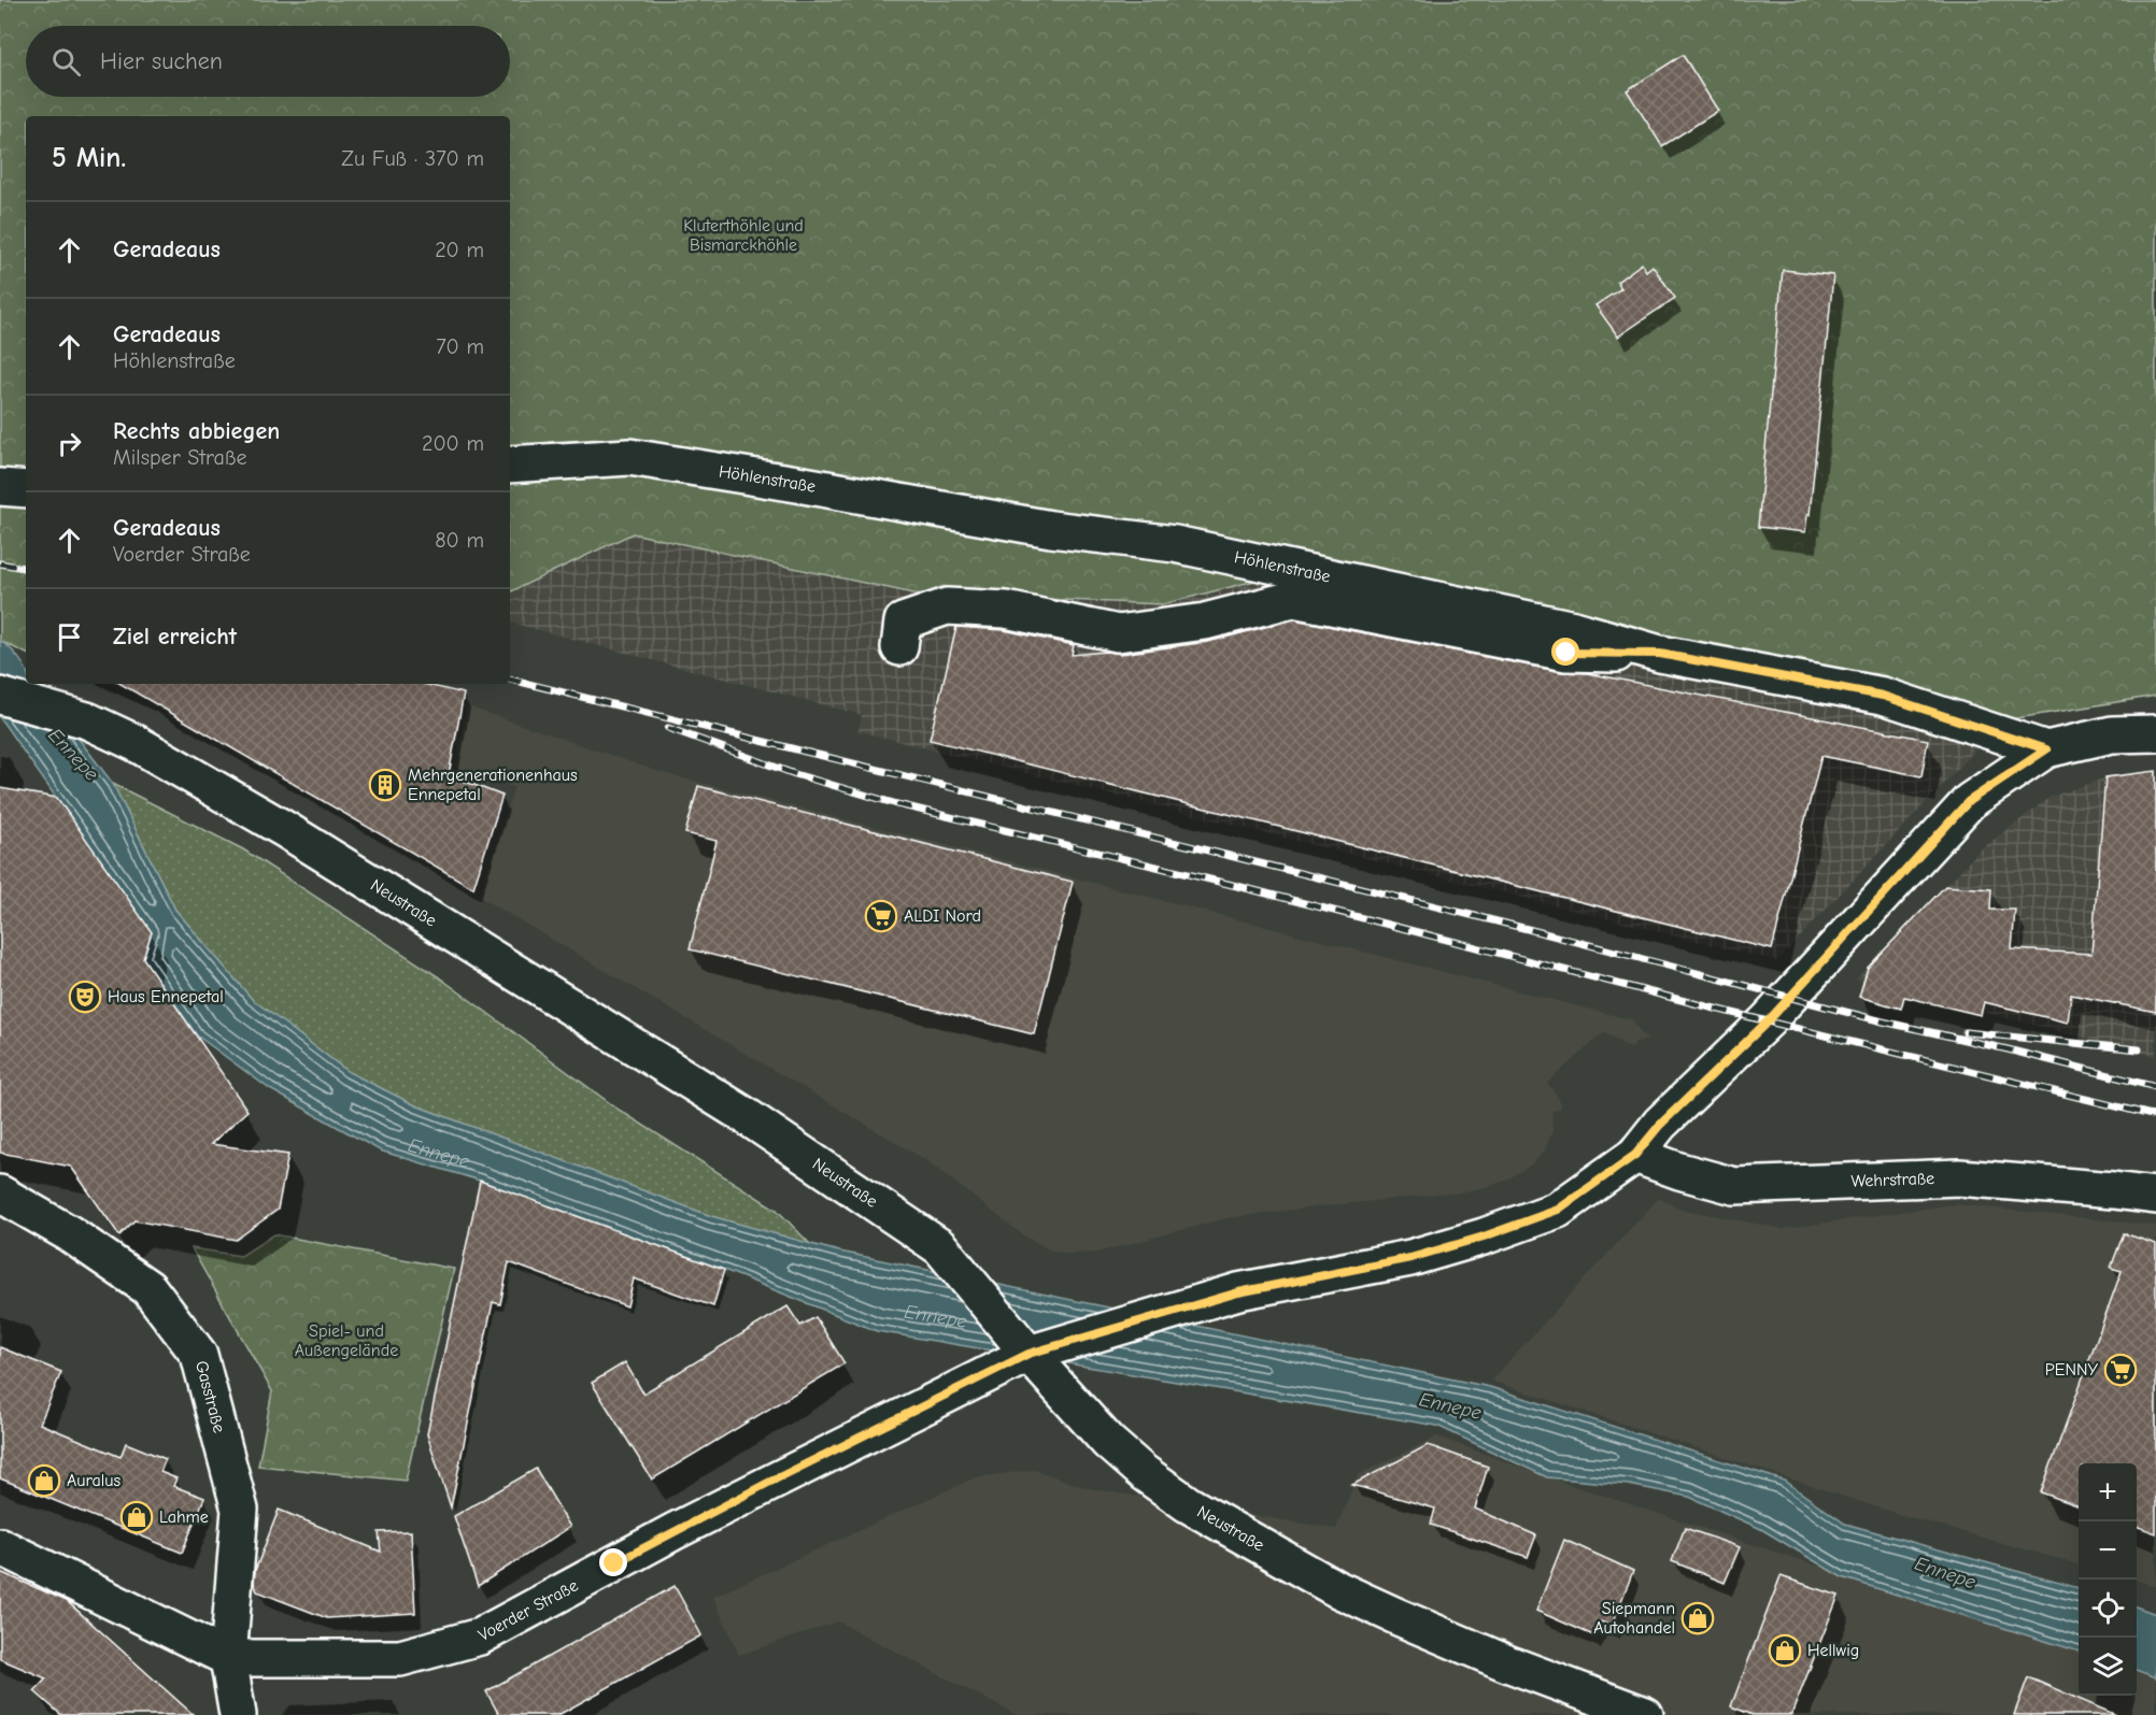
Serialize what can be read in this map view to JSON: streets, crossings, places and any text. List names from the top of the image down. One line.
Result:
{"streets":{"street":["Höhlenstraße","Neustraße","Wehrstraße","Gasstraße","Voerder Straße"]},"crossings":[["Höhlenstraße","Voerder Straße"],["Neustraße","Voerder Straße"],["Wehrstraße","Voerder Straße"],["Gasstraße","Voerder Straße"]],"water":["Ennepe"],"parks":["Kluterthöhle und Bismarckhöhle","Spiel- und Außengelände"],"places":{"building":["Mehrgenerationenhaus Ennepetal"],"supermarket":["ALDI Nord","PENNY"],"theatre":["Haus Ennepetal"],"shop":["Auralus","Lahme","Siepmann Autohandel","Hellwig"]},"page":{"search":"Hier suchen","heading":["5 Min.","Zu Fuß · 370 m"],"list":[["Geradeaus","20 m"],["Geradeaus","Höhlenstraße","70 m"],["Rechts abbiegen","Milsper Straße","200 m"],["Geradeaus","Voerder Straße","80 m"],"Ziel erreicht"],"map_buttons":["+","−"]}}
